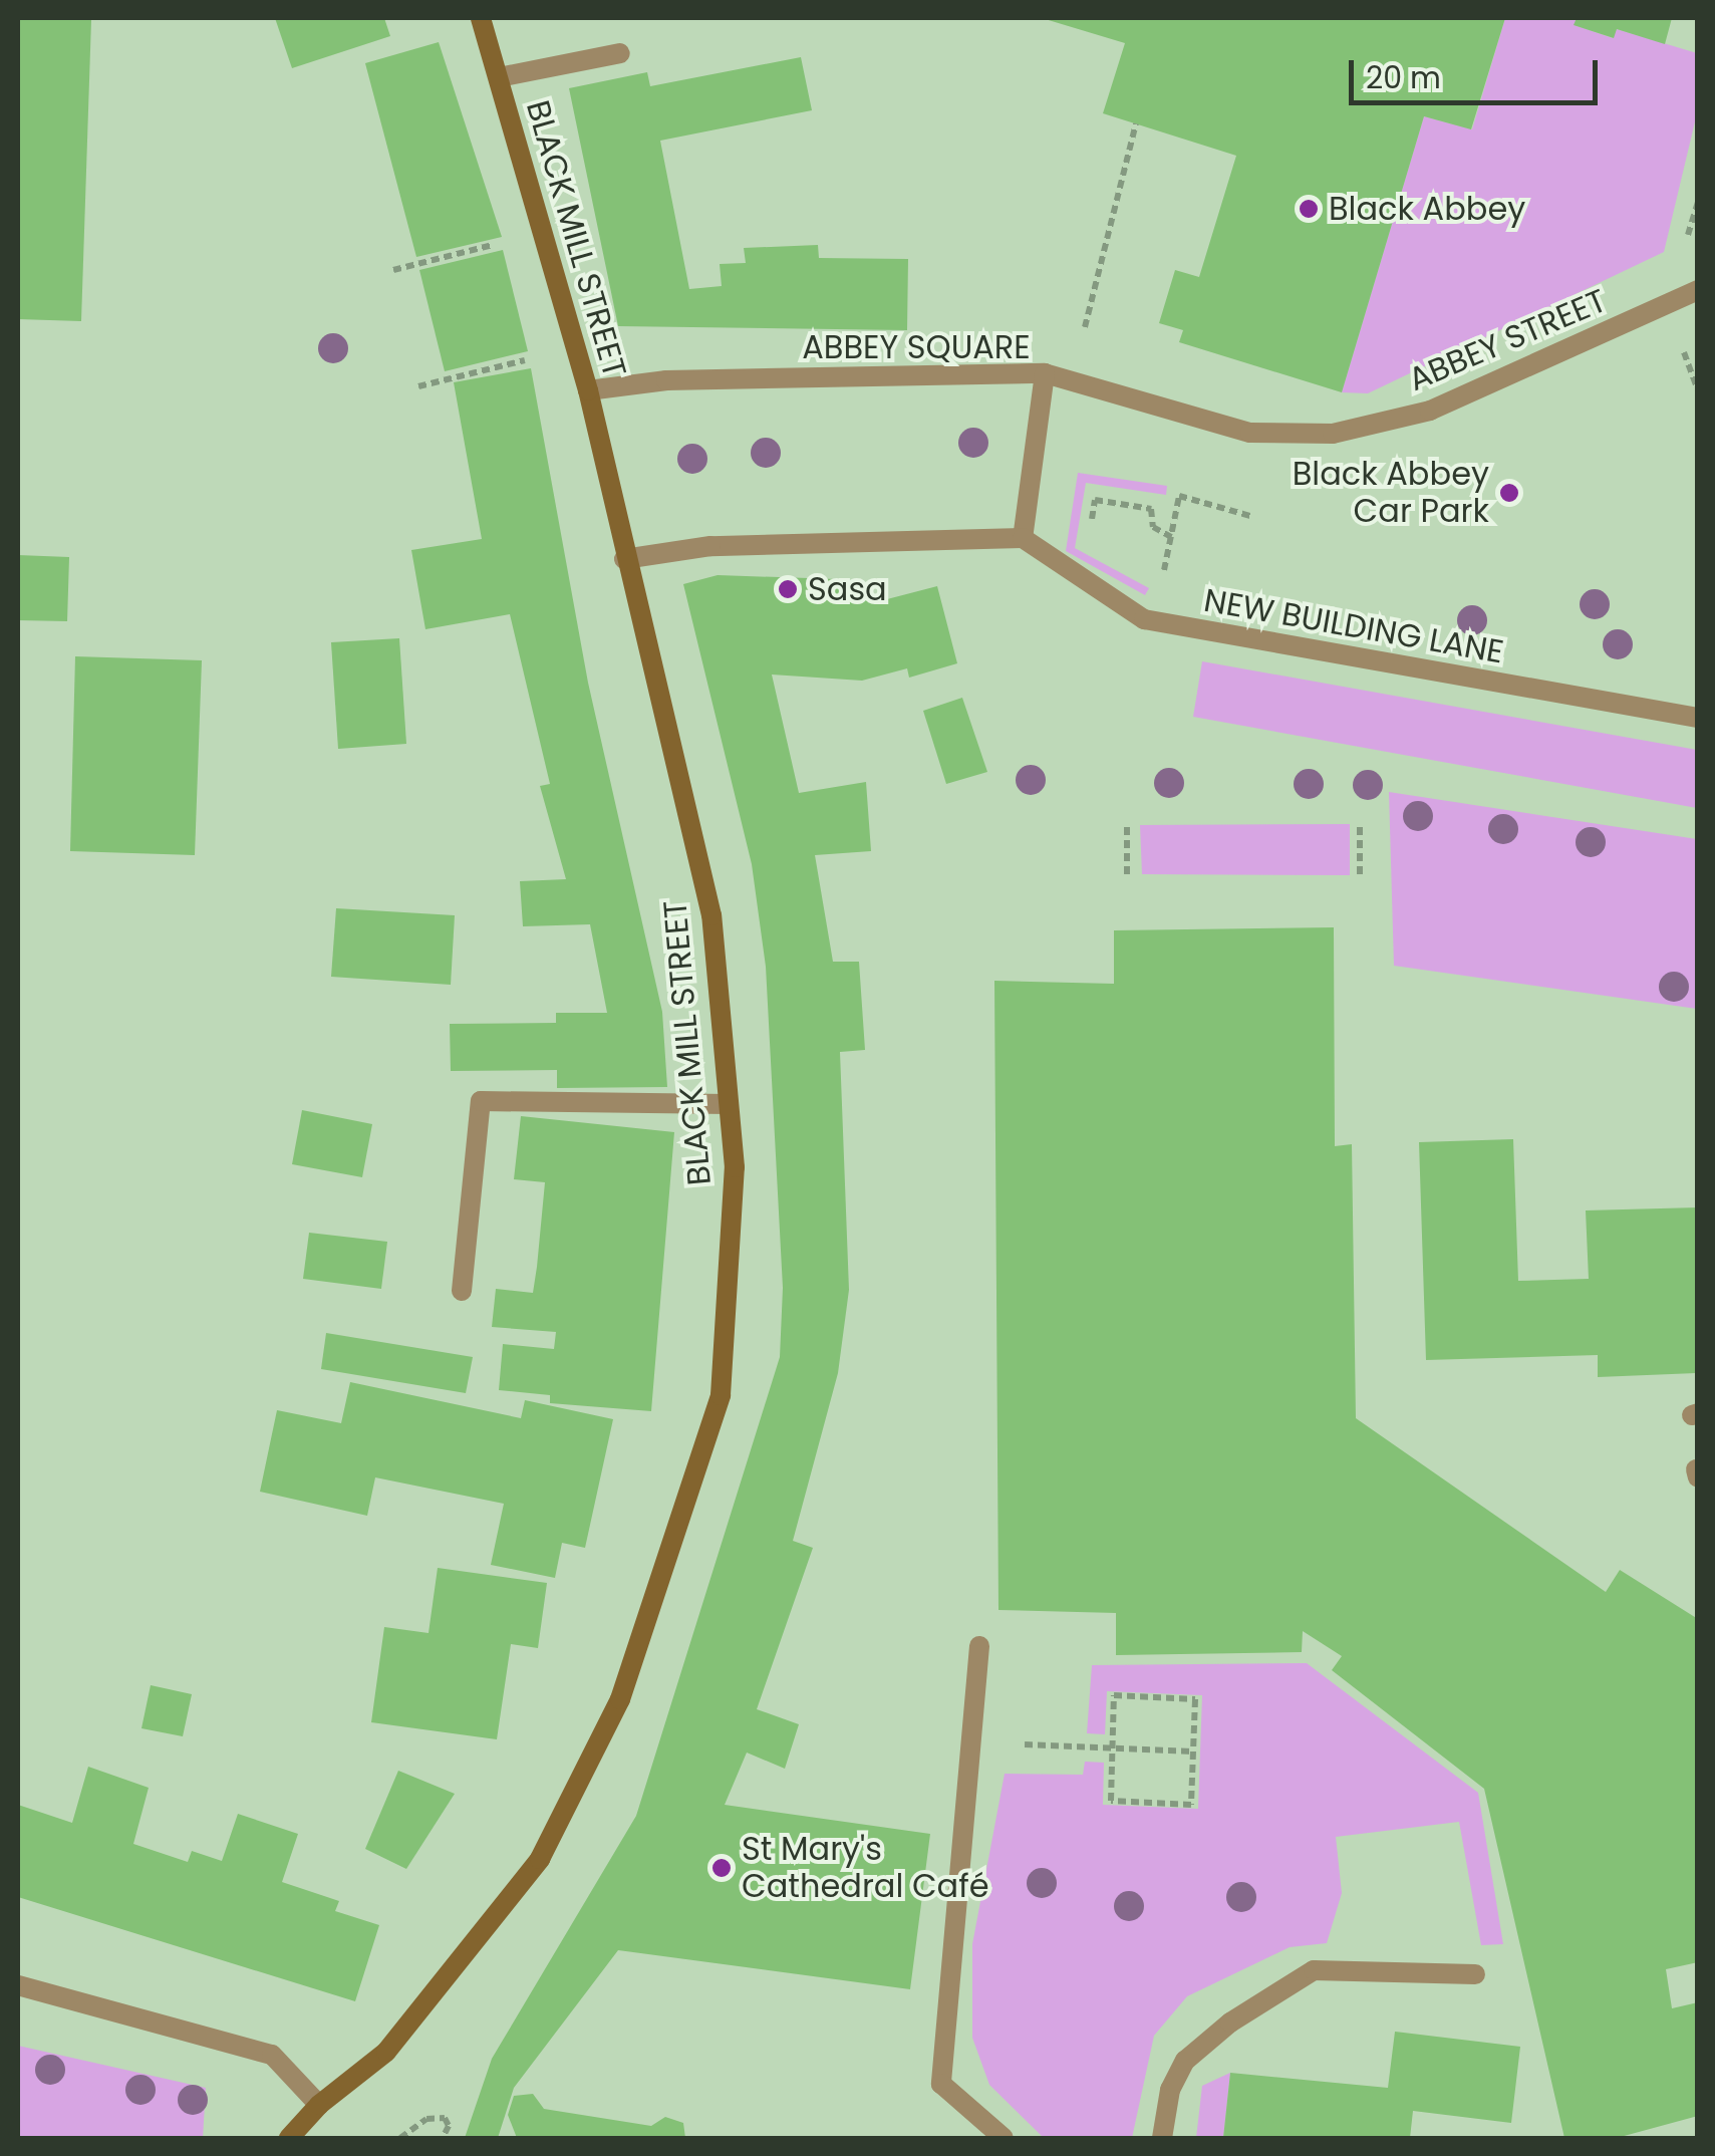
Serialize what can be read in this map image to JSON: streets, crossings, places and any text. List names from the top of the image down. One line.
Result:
{"streets":{"street":["BLACK MILL STREET","ABBEY STREET","ABBEY SQUARE","NEW BUILDING LANE"]},"crossings":[["BLACK MILL STREET","ABBEY SQUARE"],["ABBEY STREET","ABBEY SQUARE"],["ABBEY SQUARE","NEW BUILDING LANE"]],"places":["Black Abbey","Black Abbey Car Park","Sasa","St Mary's Cathedral Café"],"scale_bar":"20 m"}
